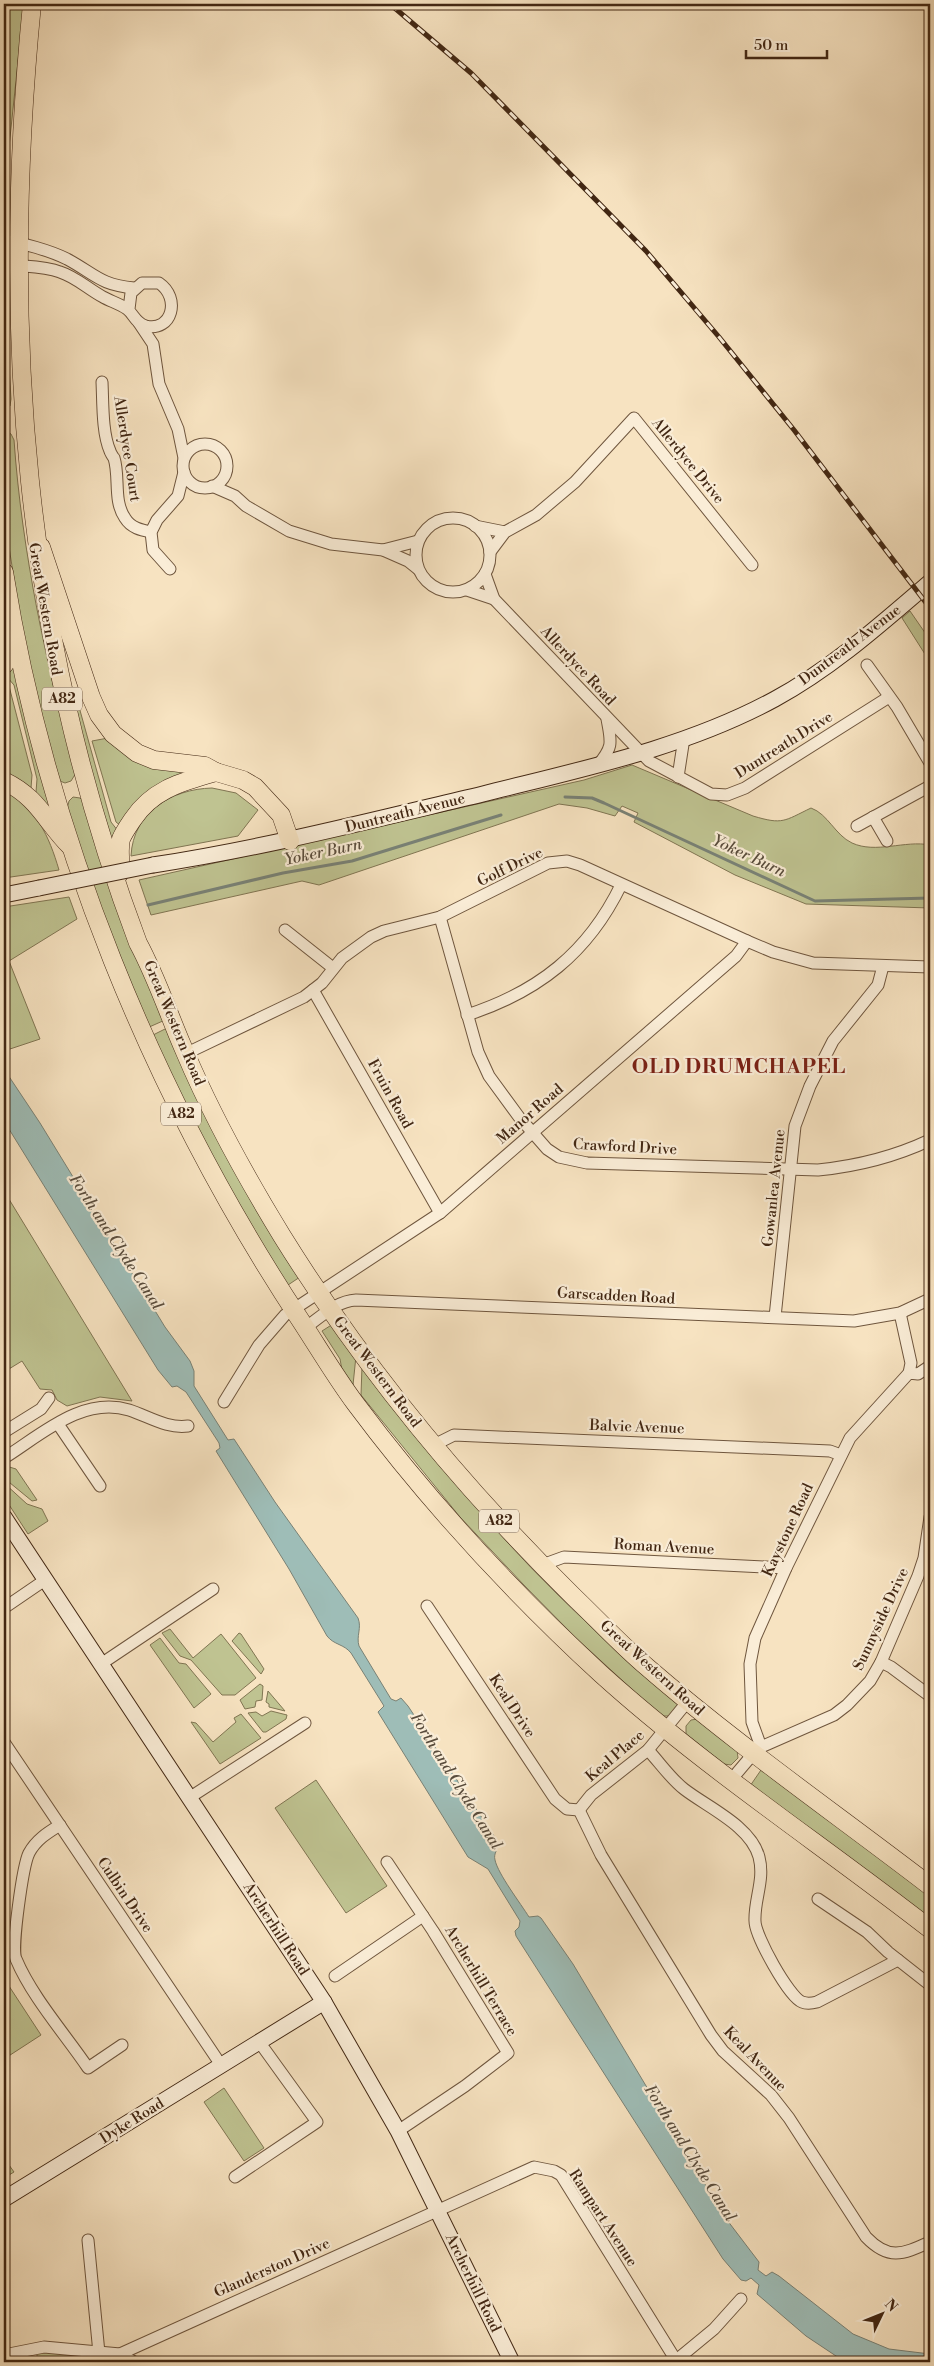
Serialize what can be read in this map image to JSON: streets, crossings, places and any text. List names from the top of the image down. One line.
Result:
{"streets":{"main road":["Great Western Road","A82"],"street":["Allerdyce Court","Allerdyce Drive","Duntreath Avenue","Allerdyce Road","Duntreath Drive","Golf Drive","Fruin Road","Manor Road","Crawford Drive","Gowanlea Avenue","Garscadden Road","Balvie Avenue","Kaystone Road","Roman Avenue","Sunnyside Drive","Keal Drive","Keal Place","Culbin Drive","Archerhill Road","Archerhill Terrace","Keal Avenue","Dyke Road","Rampart Avenue","Glanderston Drive"]},"crossings":[["Allerdyce Drive","Allerdyce Road"],["Great Western Road","Golf Drive"],["Great Western Road","Manor Road"],["Great Western Road","Garscadden Road"],["Great Western Road","Balvie Avenue"],["Great Western Road","Kaystone Road"],["Great Western Road","Roman Avenue"],["Great Western Road","Sunnyside Drive"],["Great Western Road","Keal Place"],["Duntreath Avenue","Allerdyce Road"],["Duntreath Avenue","Duntreath Drive"],["Allerdyce Road","Duntreath Drive"],["Golf Drive","Fruin Road"],["Golf Drive","Manor Road"],["Golf Drive","Crawford Drive"],["Golf Drive","Gowanlea Avenue"],["Fruin Road","Manor Road"],["Manor Road","Crawford Drive"],["Crawford Drive","Gowanlea Avenue"],["Gowanlea Avenue","Garscadden Road"],["Balvie Avenue","Kaystone Road"],["Kaystone Road","Roman Avenue"],["Kaystone Road","Sunnyside Drive"],["Keal Drive","Keal Place"],["Keal Drive","Keal Avenue"],["Keal Place","Keal Avenue"],["Culbin Drive","Dyke Road"],["Archerhill Road","Archerhill Terrace"],["Archerhill Road","Dyke Road"],["Archerhill Road","Rampart Avenue"],["Archerhill Road","Glanderston Drive"],["Rampart Avenue","Glanderston Drive"]],"districts":["OLD DRUMCHAPEL"],"water":["Yoker Burn","Forth and Clyde Canal"],"scale_bar":"50 m","north":"top right"}
